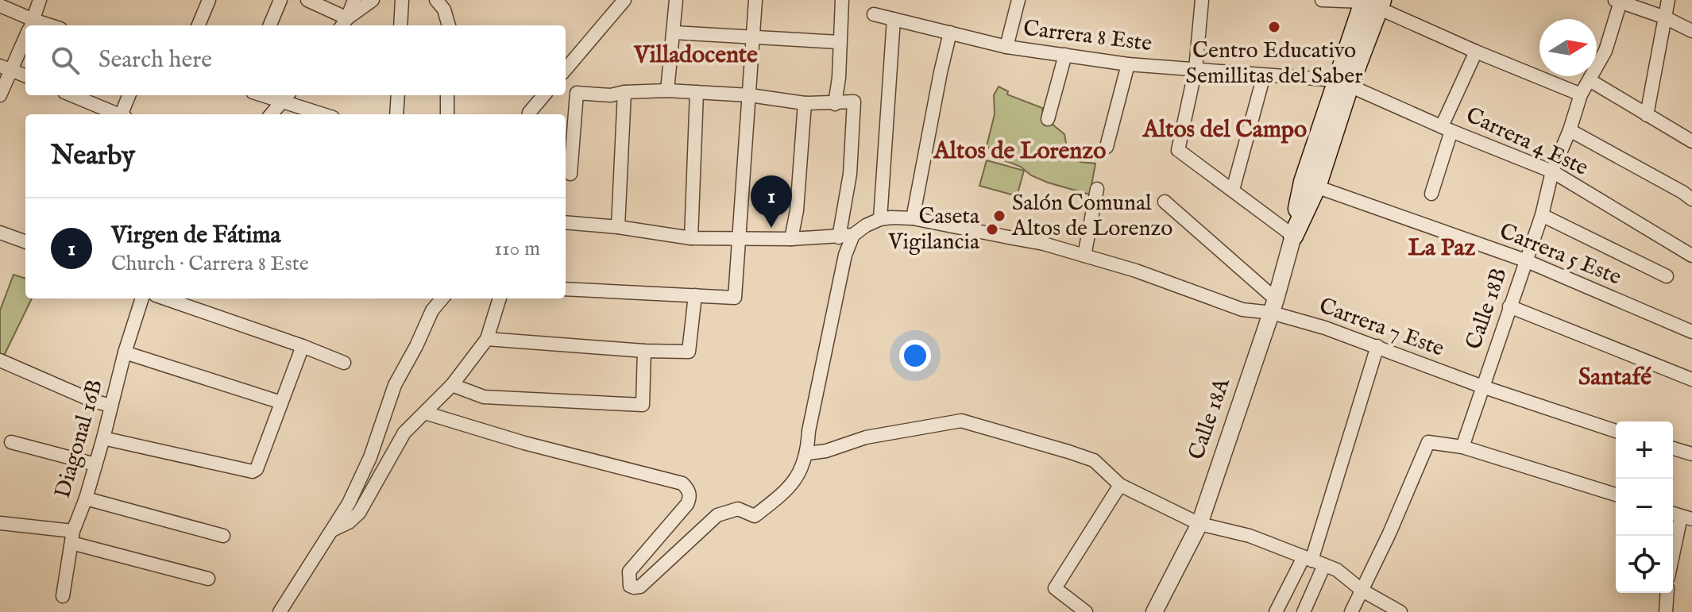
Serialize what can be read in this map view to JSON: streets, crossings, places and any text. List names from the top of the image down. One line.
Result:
{"streets":{"main road":["Calle 18A"],"street":["Carrera 8 Este","Carrera 4 Este","Carrera 5 Este","Calle 18B","Carrera 7 Este","Diagonal 16B"]},"crossings":[["Carrera 8 Este","Carrera 4 Este"],["Carrera 8 Este","Calle 18A"],["Carrera 4 Este","Calle 18B"],["Carrera 4 Este","Calle 18A"],["Carrera 5 Este","Calle 18B"],["Carrera 5 Este","Calle 18A"],["Calle 18B","Carrera 7 Este"],["Carrera 7 Este","Calle 18A"]],"districts":["Villadocente","Altos del Campo","Altos de Lorenzo","La Paz","Santafé"],"places":["Centro Educativo Semillitas del Saber","Salón Comunal Altos de Lorenzo","Caseta Vigilancia"],"north":"right","page":{"search":"Search here","heading":"Nearby","pins":"1","list":[{"mark":"1","name":"Virgen de Fátima","note":"Church · Carrera 8 Este","value":"110 m"}],"map_buttons":["+","−"]}}
